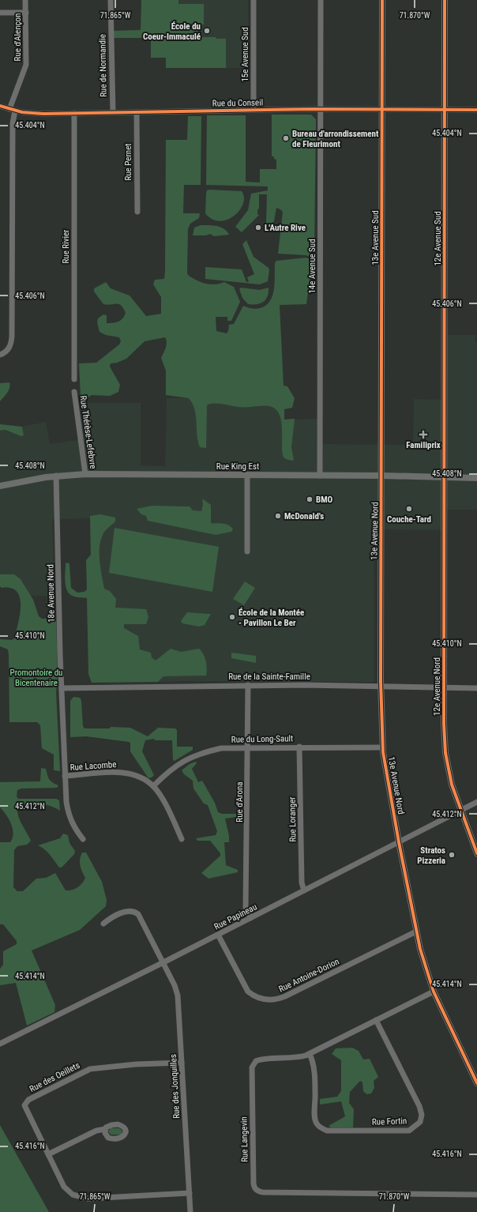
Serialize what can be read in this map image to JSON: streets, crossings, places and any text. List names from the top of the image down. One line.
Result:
{"streets":{"main road":["13e Avenue Sud","12e Avenue Sud","Rue King Est","13e Avenue Nord","12e Avenue Nord"],"street":["Rue d'Alençon","15e Avenue Sud","Rue de Normandie","Rue du Conseil","Rue Pernet","Rue Rivier","14e Avenue Sud","Rue Thérèse-Lefebvre","18e Avenue Nord","Rue de la Sainte-Famille","Rue du Long-Sault","Rue Lacombe","Rue d'Arona","Rue Loranger","Rue Papineau","Rue Antoine-Dorion","Rue des Oeillets","Rue des Jonquilles","Rue Fortin","Rue Langevin"]},"crossings":[["Rue d'Alençon","Rue du Conseil"],["15e Avenue Sud","Rue du Conseil"],["Rue de Normandie","Rue du Conseil"],["Rue du Conseil","Rue Pernet"],["Rue du Conseil","13e Avenue Sud"],["Rue du Conseil","12e Avenue Sud"],["Rue du Conseil","Rue Rivier"],["Rue du Conseil","14e Avenue Sud"],["13e Avenue Sud","Rue King Est"],["13e Avenue Sud","13e Avenue Nord"],["12e Avenue Sud","Rue King Est"],["12e Avenue Sud","12e Avenue Nord"],["14e Avenue Sud","Rue King Est"],["Rue Thérèse-Lefebvre","Rue King Est"],["Rue King Est","13e Avenue Nord"],["Rue King Est","18e Avenue Nord"],["Rue King Est","12e Avenue Nord"],["13e Avenue Nord","Rue de la Sainte-Famille"],["13e Avenue Nord","Rue du Long-Sault"],["13e Avenue Nord","Rue Papineau"],["13e Avenue Nord","Rue Antoine-Dorion"],["13e Avenue Nord","Rue Langevin"],["18e Avenue Nord","Rue de la Sainte-Famille"],["18e Avenue Nord","Rue Lacombe"],["Rue de la Sainte-Famille","12e Avenue Nord"],["Rue de la Sainte-Famille","Rue d'Arona"],["12e Avenue Nord","Rue Papineau"],["Rue du Long-Sault","Rue Lacombe"],["Rue du Long-Sault","Rue d'Arona"],["Rue du Long-Sault","Rue Loranger"],["Rue d'Arona","Rue Papineau"],["Rue Loranger","Rue Papineau"],["Rue Papineau","Rue Antoine-Dorion"],["Rue Papineau","Rue des Jonquilles"],["Rue des Oeillets","Rue des Jonquilles"],["Rue Fortin","Rue Langevin"]],"parks":["Promontoire du Bicentenaire"],"places":{"other":["École du Coeur-Immaculé","Bureau d'arrondissement de Fleurimont","L'Autre Rive","BMO","Couche-Tard","McDonald's","École de la Montée - Pavillon Le Ber","Stratos Pizzeria"],"health":["Familiprix"]},"coordinates":["71.865°W","71.870°W","45.404°N","45.406°N","45.408°N","45.410°N","45.412°N","45.414°N","45.416°N"]}
